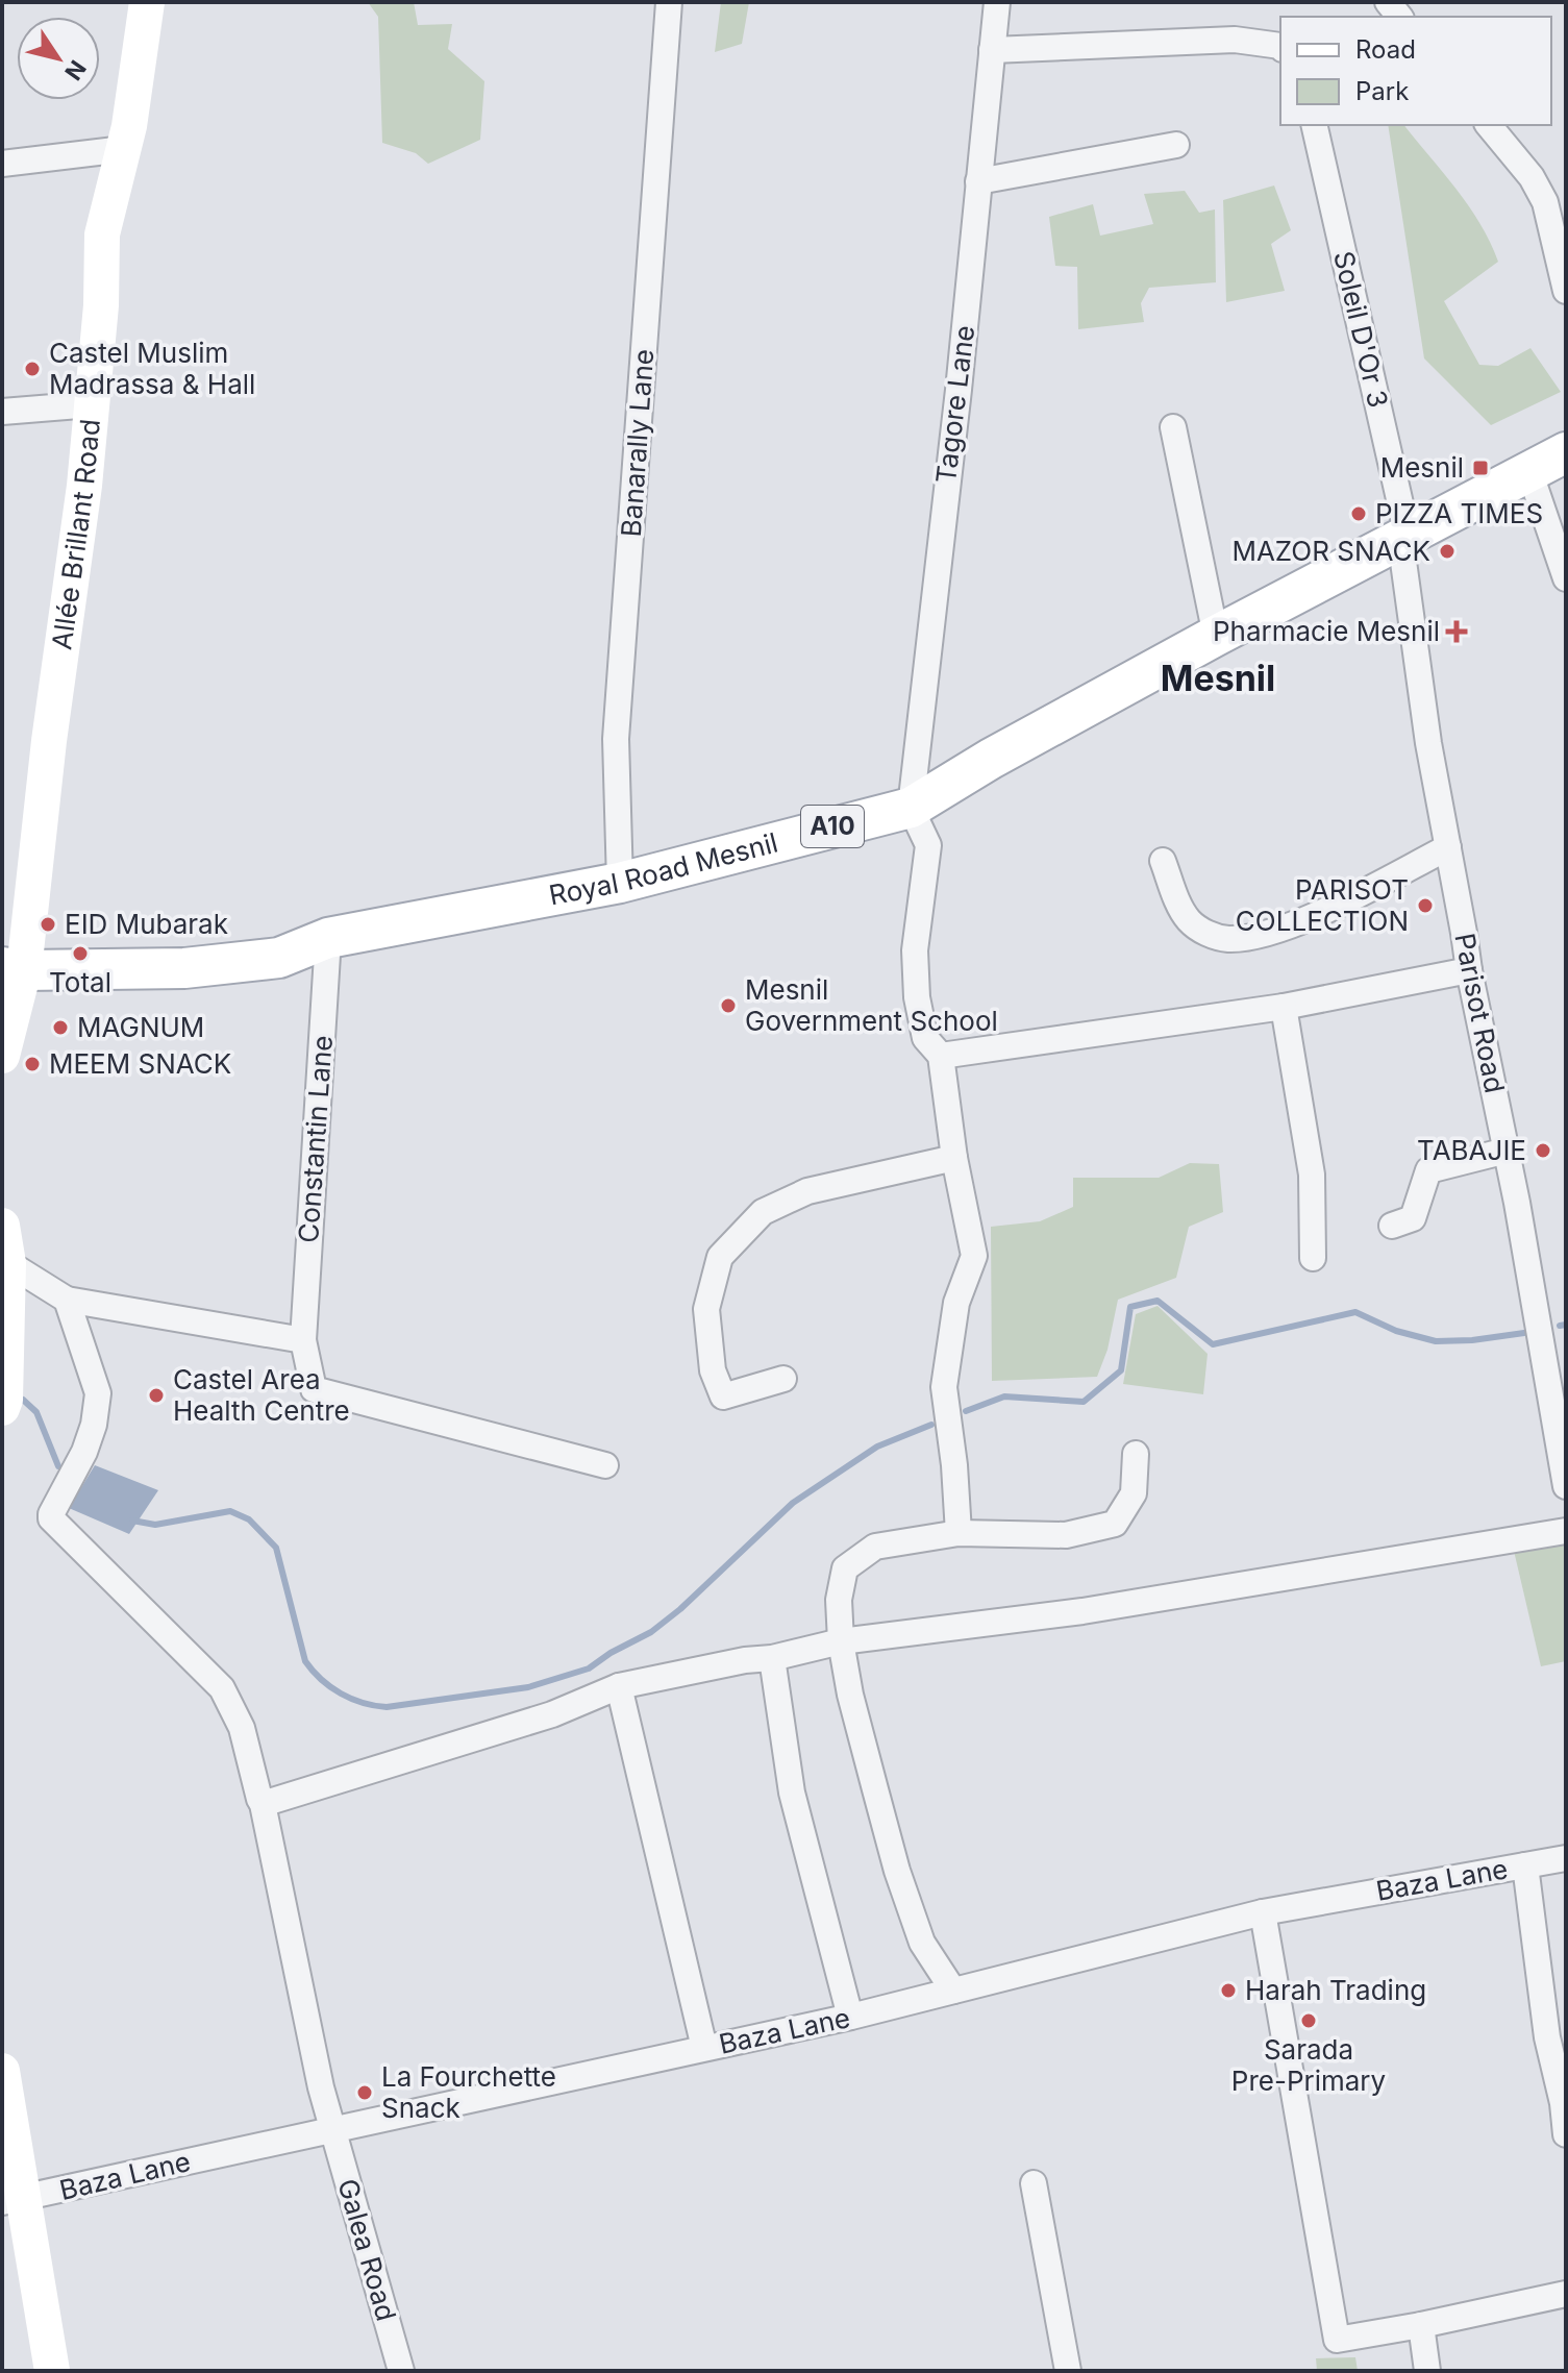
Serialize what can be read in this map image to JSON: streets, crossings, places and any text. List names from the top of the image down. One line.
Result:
{"streets":{"main road":["Allée Brillant Road","A10","Royal Road Mesnil"],"street":["Soleil D'Or 3","Tagore Lane","Banarally Lane","Parisot Road","Constantin Lane","Baza Lane","Galea Road"]},"crossings":[["Soleil D'Or 3","Royal Road Mesnil"],["Soleil D'Or 3","Parisot Road"],["Tagore Lane","Royal Road Mesnil"],["Banarally Lane","Royal Road Mesnil"],["Allée Brillant Road","Royal Road Mesnil"],["Royal Road Mesnil","Parisot Road"],["Royal Road Mesnil","Constantin Lane"],["Baza Lane","Galea Road"]],"districts":["Mesnil"],"places":{"other":["Castel Muslim Madrassa & Hall","PIZZA TIMES","MAZOR SNACK","PARISOT COLLECTION","EID Mubarak","Total","Mesnil Government School","MAGNUM","MEEM SNACK","TABAJIE","Castel Area Health Centre","Harah Trading","Sarada Pre-Primary","La Fourchette Snack"],"transit":["Mesnil"],"health":["Pharmacie Mesnil"]},"legend":["Road","Park"],"north":"bottom right"}
